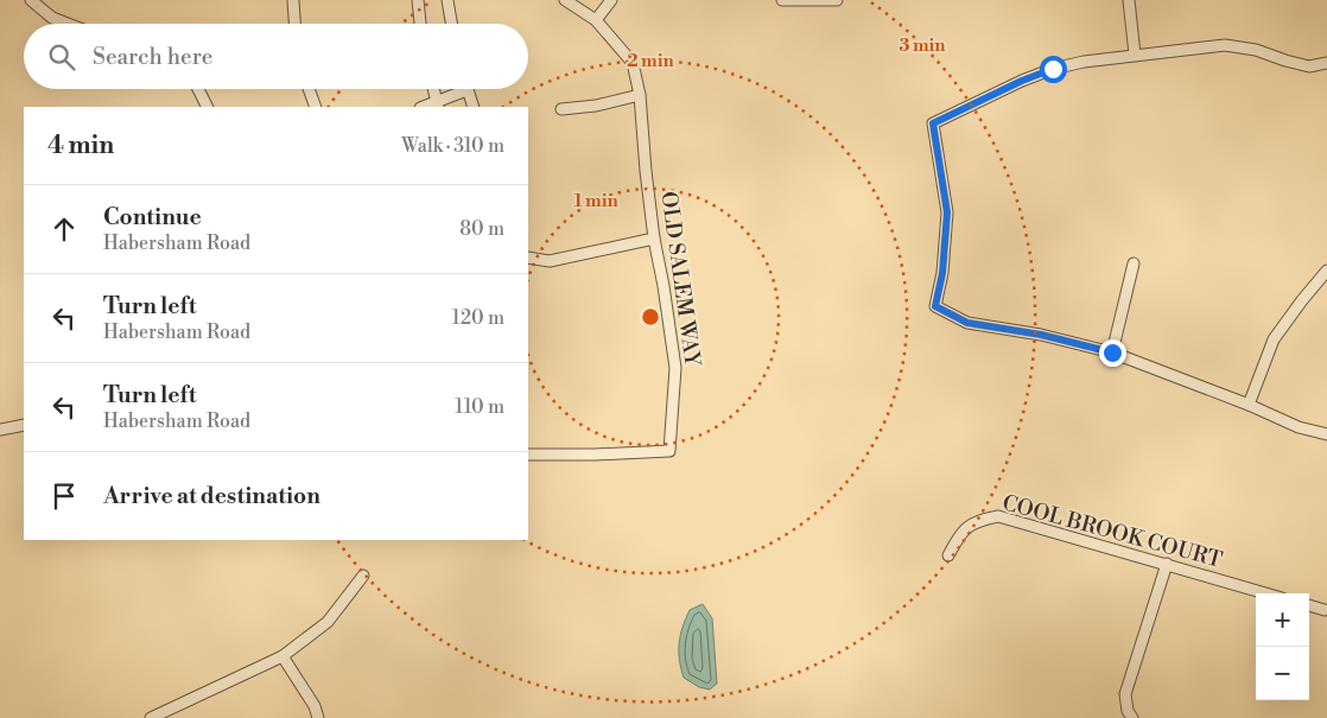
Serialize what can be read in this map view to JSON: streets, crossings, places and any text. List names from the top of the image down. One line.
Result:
{"streets":{"street":["OLD SALEM WAY","COOL BROOK COURT"]},"page":{"search":"Search here","heading":["4 min","Walk · 310 m"],"list":[["Continue","Habersham Road","80 m"],["Turn left","Habersham Road","120 m"],["Turn left","Habersham Road","110 m"],"Arrive at destination"],"map_buttons":["+","−"]},"rings":["3 min","2 min","1 min"]}
